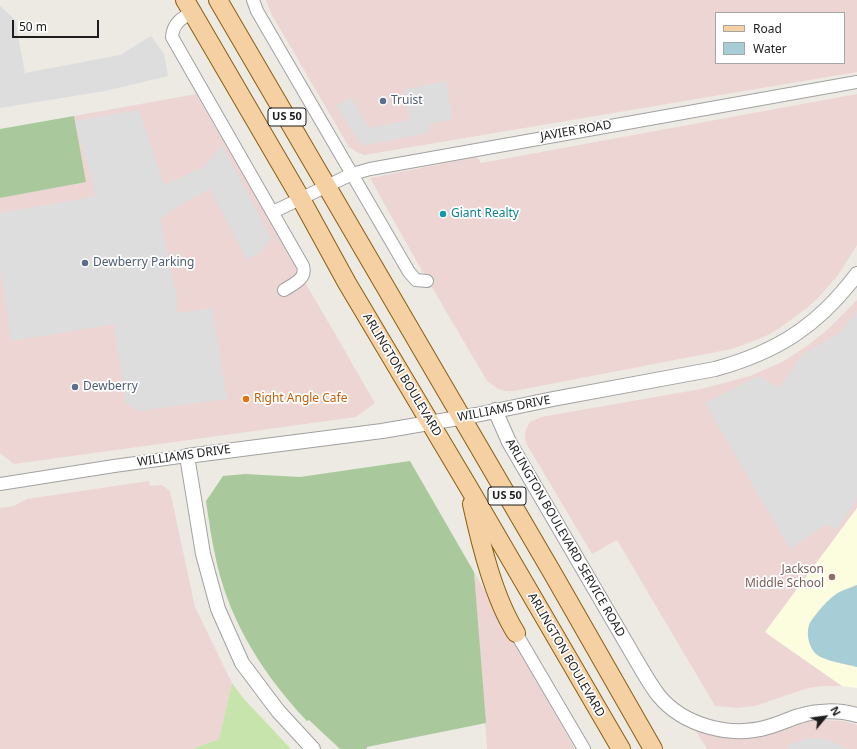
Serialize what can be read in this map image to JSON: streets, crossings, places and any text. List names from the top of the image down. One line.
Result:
{"streets":{"main road":["US 50","ARLINGTON BOULEVARD"],"street":["JAVIER ROAD","WILLIAMS DRIVE","ARLINGTON BOULEVARD SERVICE ROAD"]},"crossings":[["US 50","JAVIER ROAD"],["US 50","WILLIAMS DRIVE"],["JAVIER ROAD","ARLINGTON BOULEVARD"],["ARLINGTON BOULEVARD","WILLIAMS DRIVE"],["WILLIAMS DRIVE","ARLINGTON BOULEVARD SERVICE ROAD"]],"places":["Truist","Giant Realty","Dewberry Parking","Dewberry","Right Angle Cafe","Jackson Middle School"],"legend":["Road","Water"],"scale_bar":"50 m","north":"top right"}
